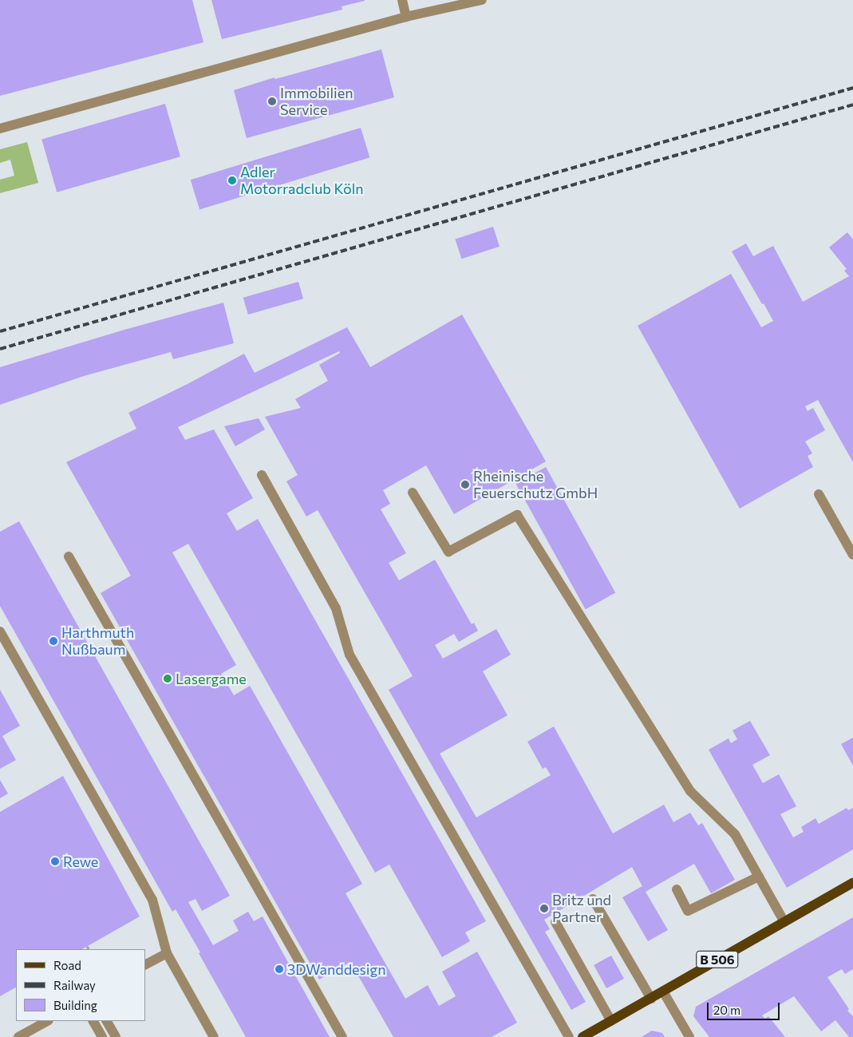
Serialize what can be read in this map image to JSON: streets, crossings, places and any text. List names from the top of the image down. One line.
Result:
{"streets":{"main road":["B 506"]},"places":["Immobilien Service","Adler Motorradclub Köln","Rheinische Feuerschutz GmbH","Harthmuth Nußbaum","Lasergame","Rewe","Britz und Partner","3DWanddesign"],"legend":["Road","Railway","Building"],"scale_bar":"20 m"}
